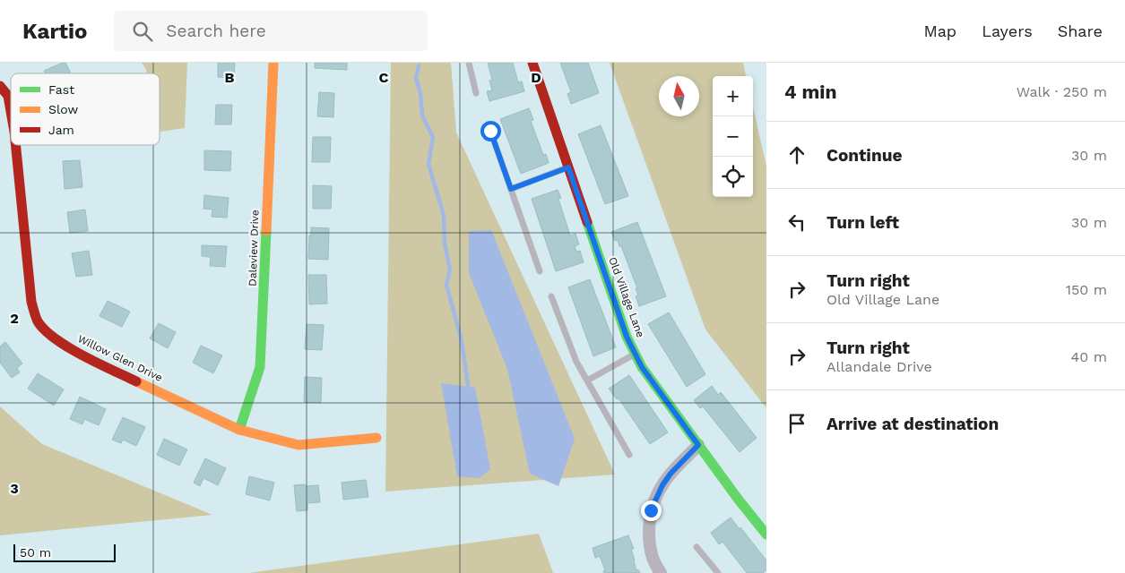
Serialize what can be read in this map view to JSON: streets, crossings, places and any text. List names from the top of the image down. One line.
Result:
{"streets":{"street":["Daleview Drive","Old Village Lane","Willow Glen Drive"]},"crossings":[["Daleview Drive","Willow Glen Drive"]],"legend":["Fast","Slow","Jam"],"scale_bar":"50 m","north":"top","page":{"header":"Kartio","search":"Search here","nav":["Map","Layers","Share"],"heading":["4 min","Walk · 250 m"],"map_buttons":["+","−"],"list":[["Continue","30 m"],["Turn left","30 m"],["Turn right","Old Village Lane","150 m"],["Turn right","Allandale Drive","40 m"],"Arrive at destination"],"scale":"50 m"},"grid":{"columns":["B","C","D"],"rows":["2","3"]}}
